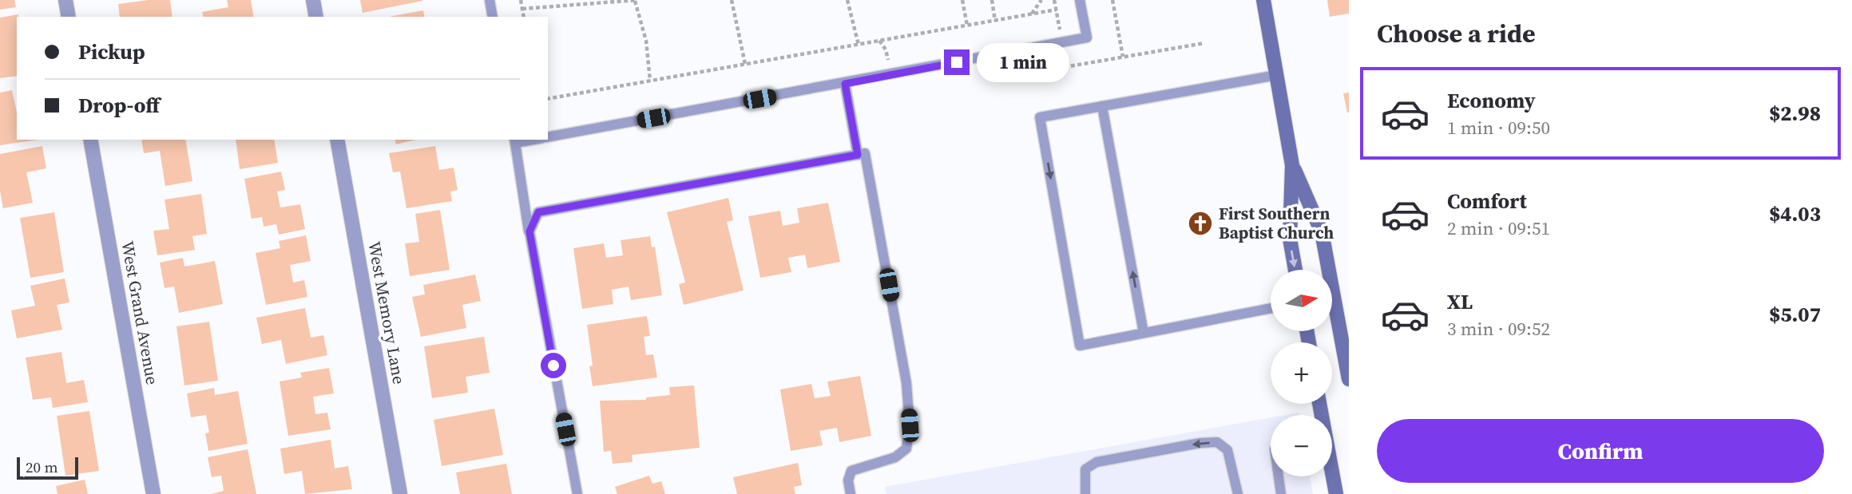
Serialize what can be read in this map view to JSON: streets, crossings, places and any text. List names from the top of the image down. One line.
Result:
{"streets":{"street":["West Grand Avenue","West Memory Lane"]},"places":{"church":["First Southern Baptist Church"]},"scale_bar":"20 m","north":"right","page":{"heading":"Choose a ride","banner":["Pickup","Drop-off"],"bubble":"1 min","list":[{"name":"Economy","note":"1 min · 09:50","value":"$2.98"},{"name":"Comfort","note":"2 min · 09:51","value":"$4.03"},{"name":"XL","note":"3 min · 09:52","value":"$5.07"}],"map_buttons":["+","−"],"buttons":"Confirm","scale":"20 m"}}
